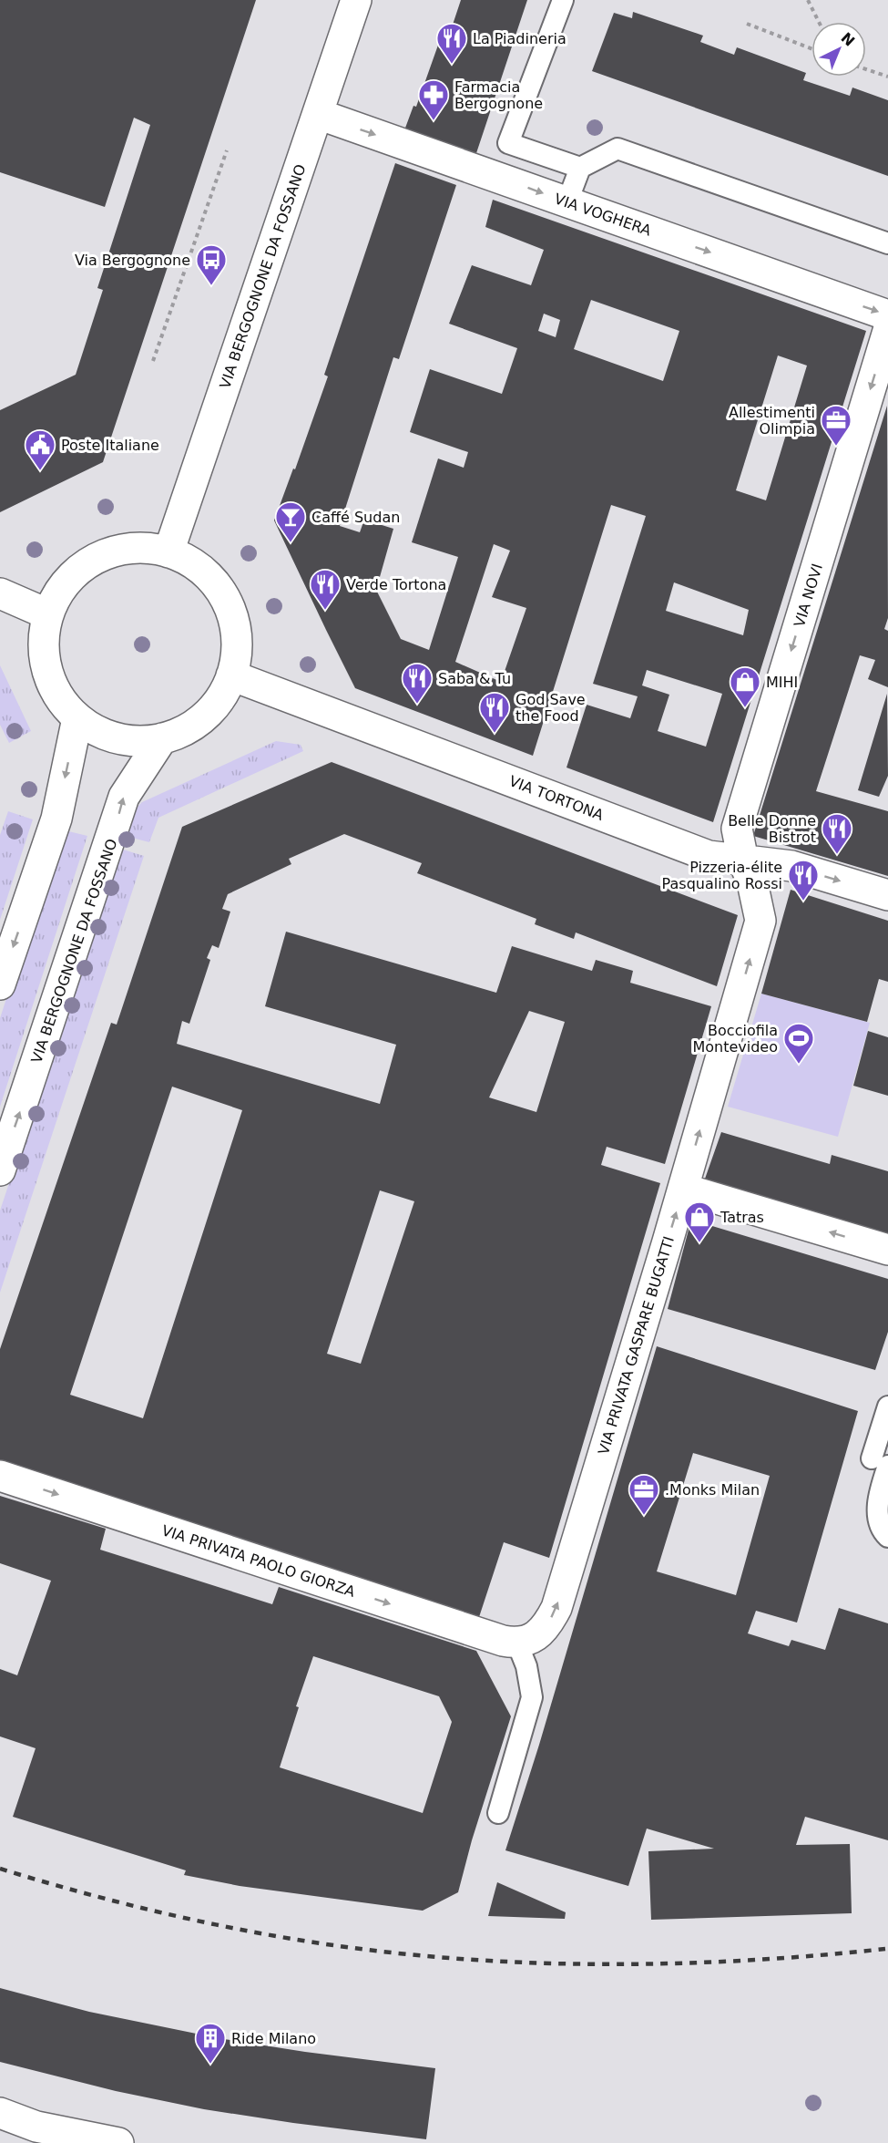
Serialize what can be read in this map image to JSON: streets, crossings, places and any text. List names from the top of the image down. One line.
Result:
{"streets":{"street":["VIA VOGHERA","VIA BERGOGNONE DA FOSSANO","VIA NOVI","VIA TORTONA","VIA PRIVATA GASPARE BUGATTI","VIA PRIVATA PAOLO GIORZA"]},"crossings":[["VIA VOGHERA","VIA BERGOGNONE DA FOSSANO"],["VIA BERGOGNONE DA FOSSANO","VIA TORTONA"],["VIA NOVI","VIA TORTONA"],["VIA NOVI","VIA PRIVATA GASPARE BUGATTI"],["VIA TORTONA","VIA PRIVATA GASPARE BUGATTI"],["VIA PRIVATA GASPARE BUGATTI","VIA PRIVATA PAOLO GIORZA"]],"one_way":["VIA VOGHERA","VIA NOVI","VIA PRIVATA GASPARE BUGATTI","VIA PRIVATA PAOLO GIORZA"],"places":{"restaurant":["La Piadineria","Verde Tortona","Saba & Tu","God Save the Food","Belle Donne Bistrot","Pizzeria-élite Pasqualino Rossi"],"pharmacy":["Farmacia Bergognone"],"bus stop":["Via Bergognone"],"office":["Allestimenti Olimpia",".Monks Milan"],"public building":["Poste Italiane"],"bar":["Caffé Sudan"],"shop":["MIHI","Tatras"],"sports":["Bocciofila Montevideo"],"building":["Ride Milano"]},"north":"top right"}
